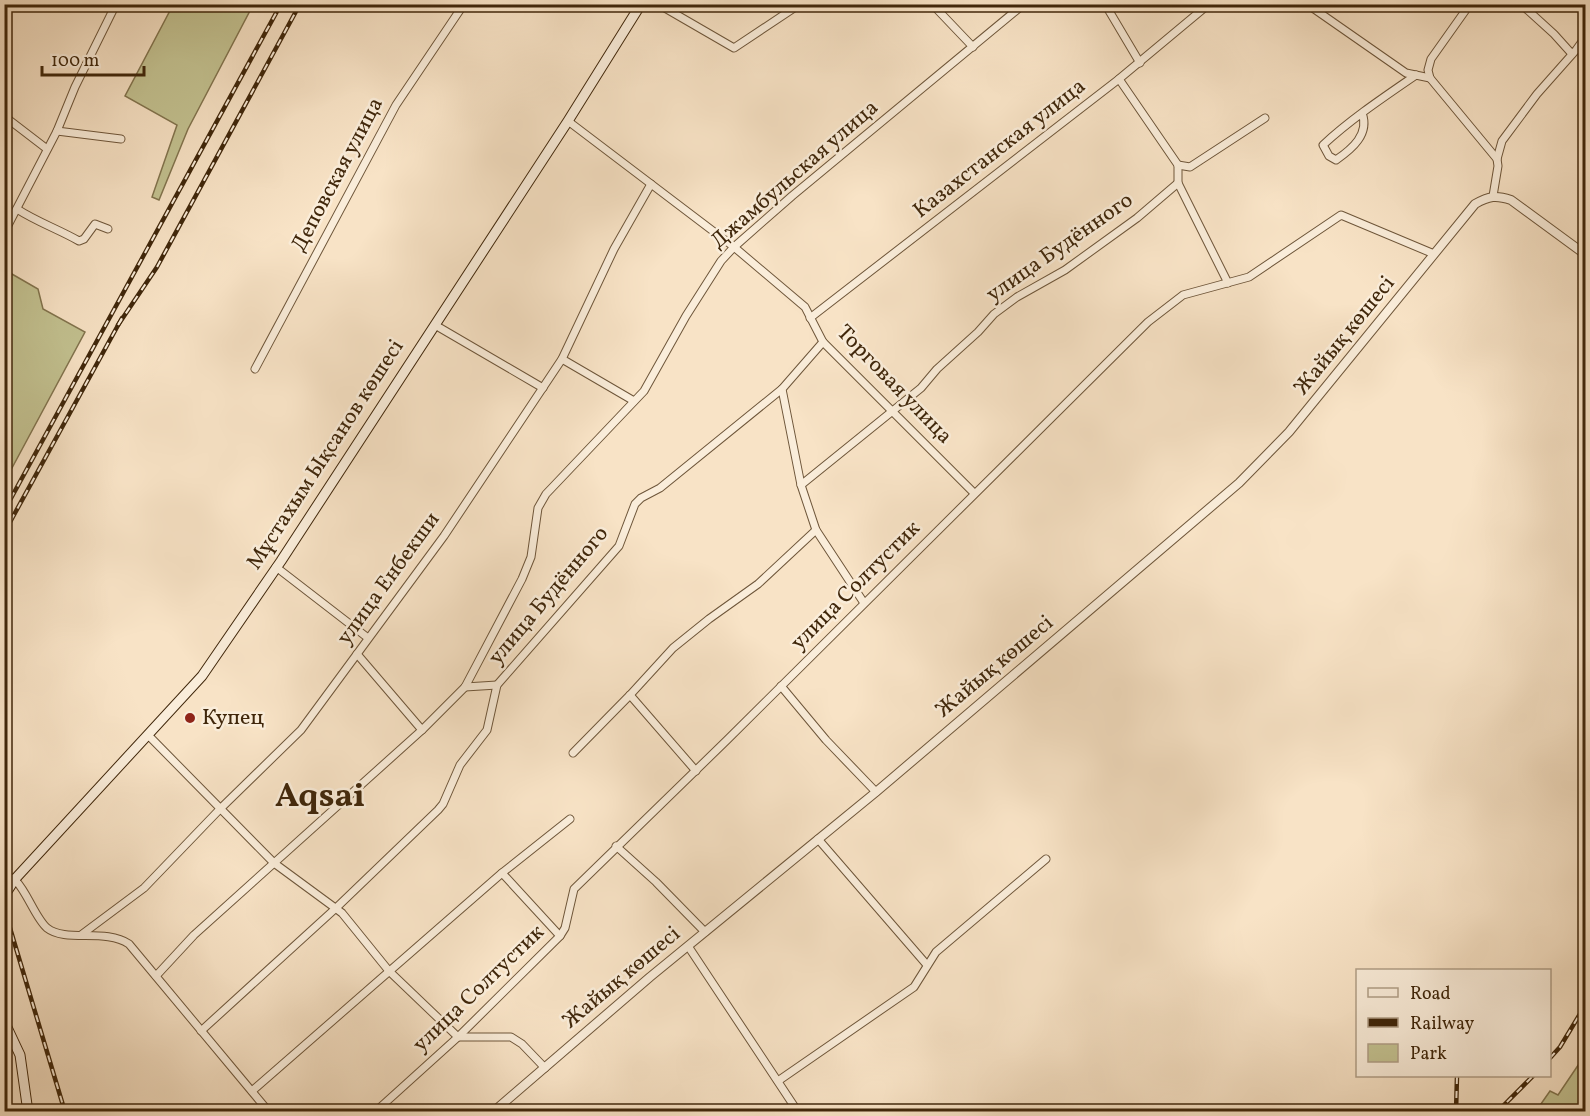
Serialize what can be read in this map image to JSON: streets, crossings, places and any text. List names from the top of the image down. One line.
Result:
{"streets":{"main road":["Мұстахым Ықсанов көшесі"],"street":["Казахстанская улица","Деповская улица","Джамбульская улица","улица Будённого","Жайық көшесі","Торговая улица","улица Енбекши","улица Солтустик"]},"crossings":[["Казахстанская улица","Торговая улица"],["Джамбульская улица","Торговая улица"],["улица Будённого","Торговая улица"],["Жайық көшесі","улица Солтустик"],["Торговая улица","Мұстахым Ықсанов көшесі"],["Торговая улица","улица Енбекши"],["Торговая улица","улица Солтустик"]],"districts":["Aqsai"],"places":["Купец"],"legend":["Road","Railway","Park"],"scale_bar":"100 m"}
